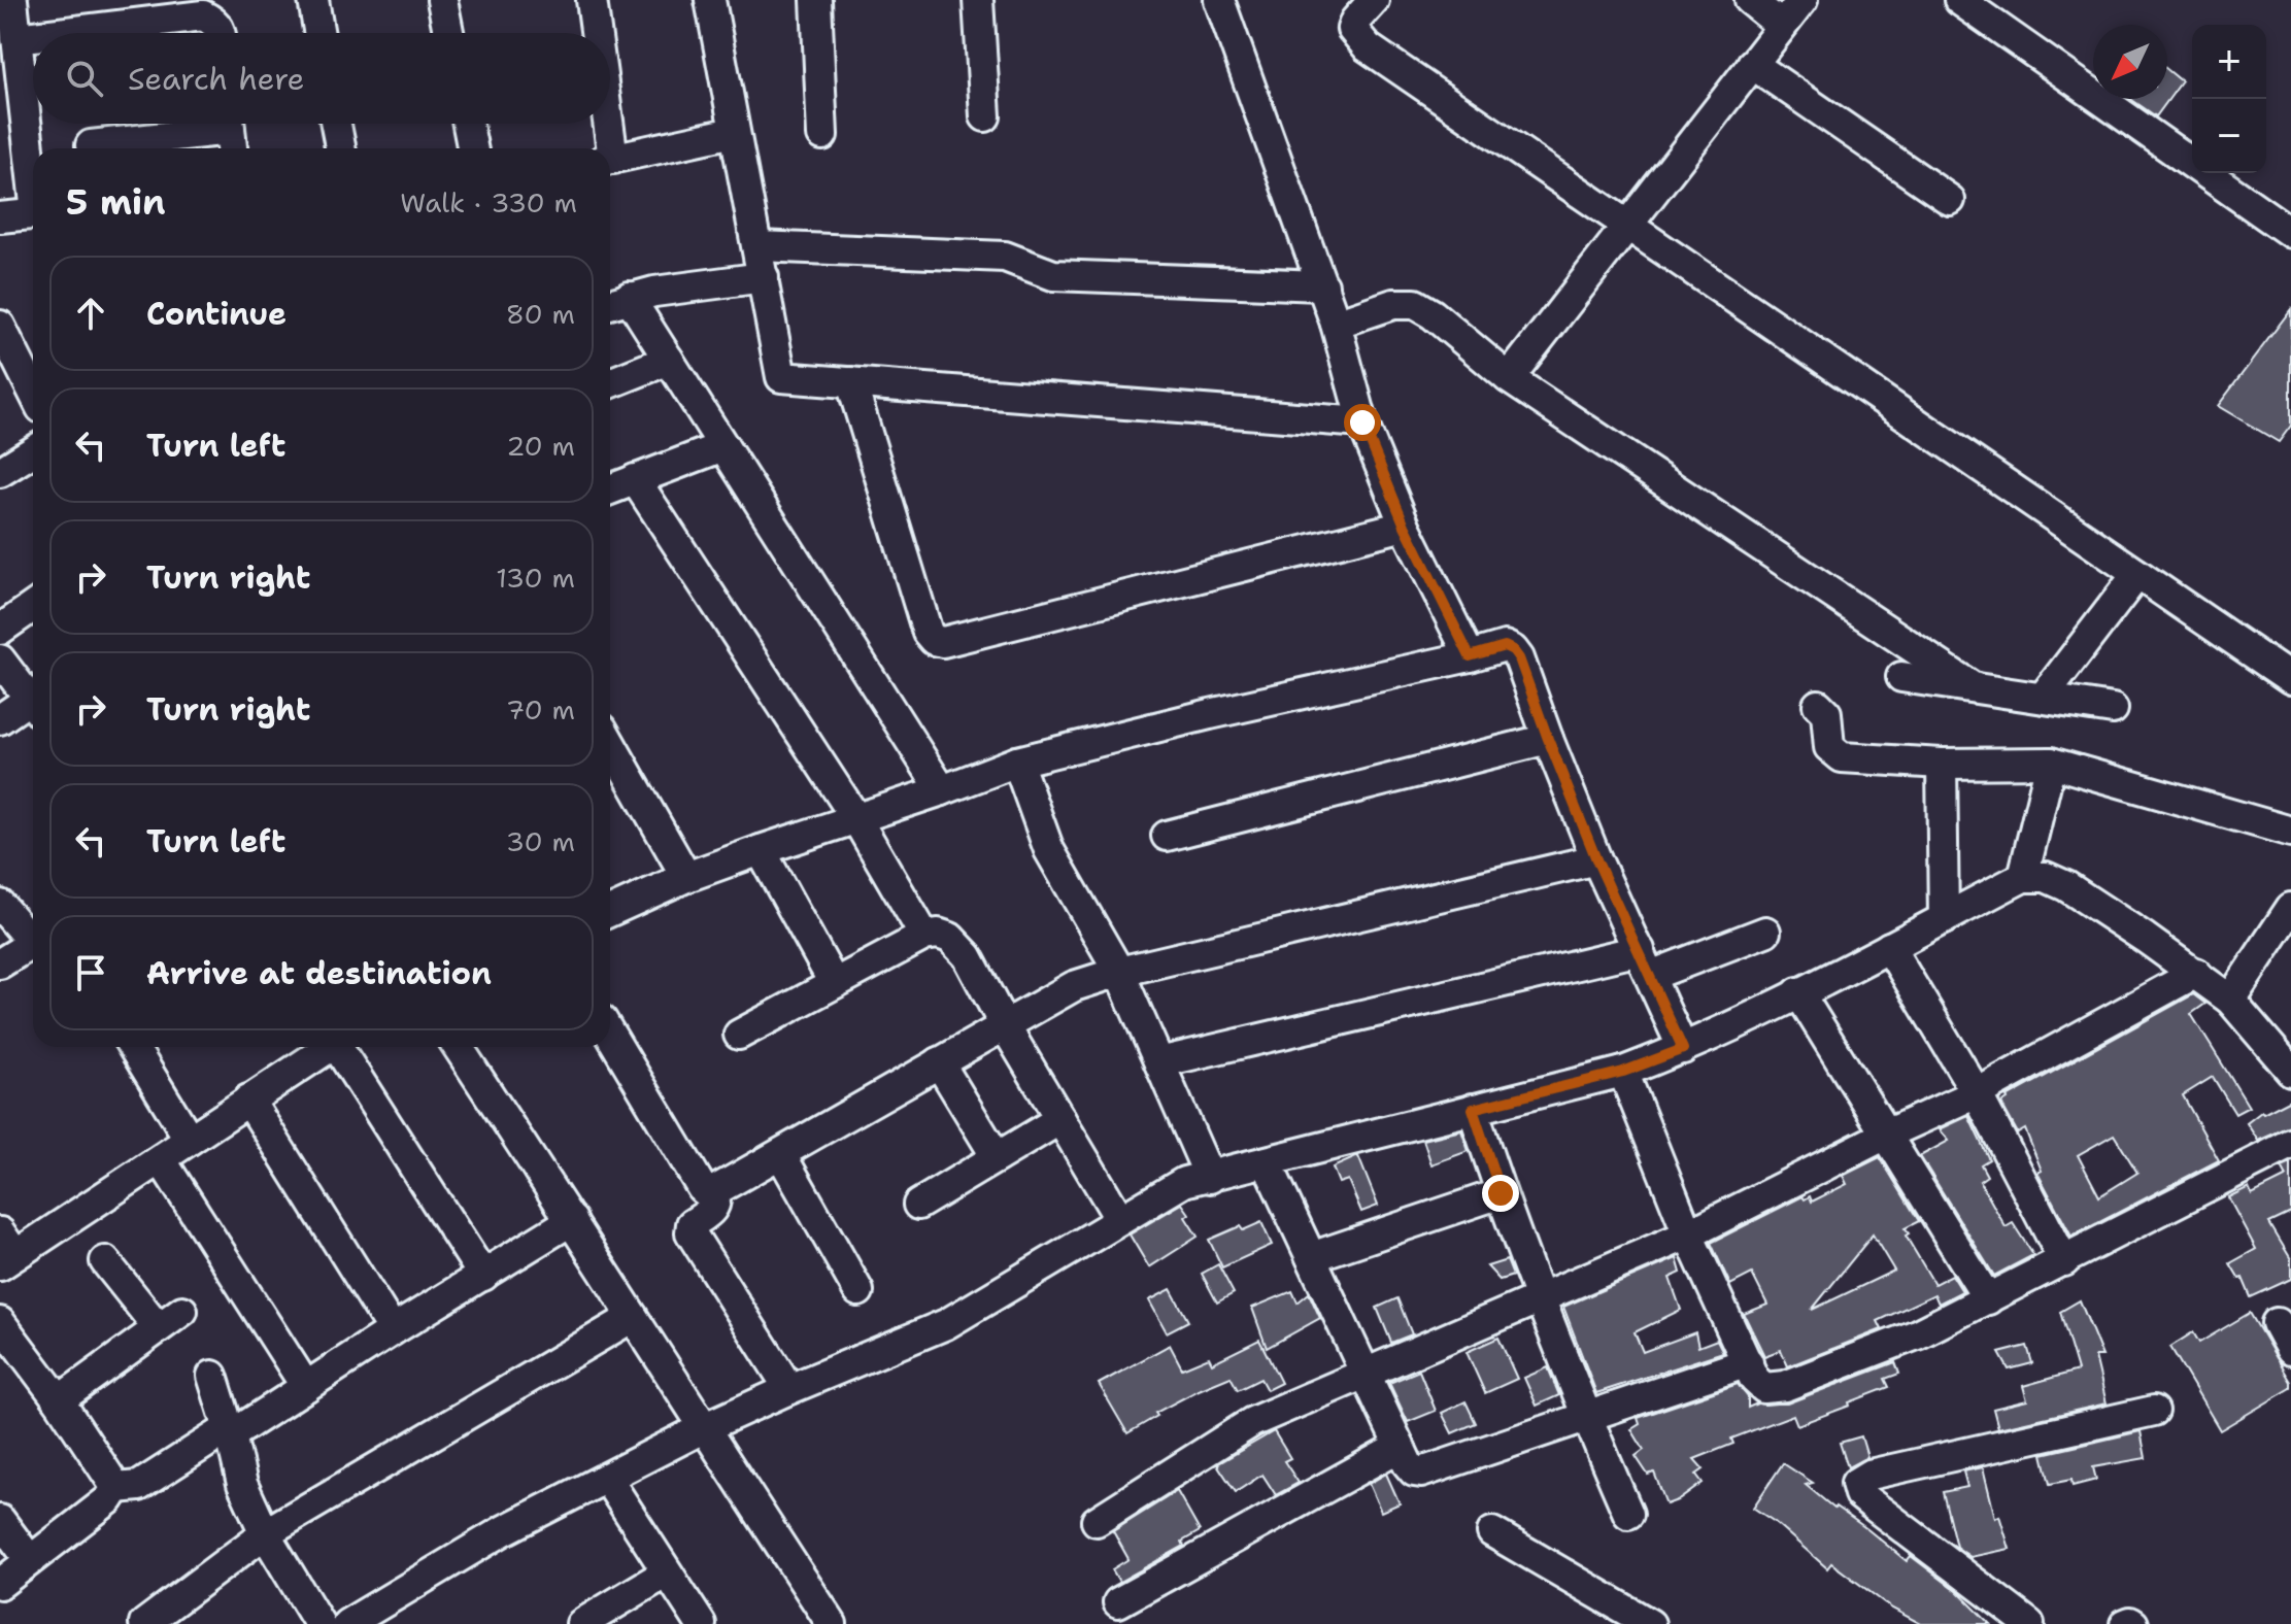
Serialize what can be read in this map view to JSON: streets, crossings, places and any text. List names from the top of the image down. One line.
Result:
{"north":"bottom left","page":{"map_buttons":["+","−"],"search":"Search here","heading":["5 min","Walk · 330 m"],"list":[["Continue","80 m"],["Turn left","20 m"],["Turn right","130 m"],["Turn right","70 m"],["Turn left","30 m"],"Arrive at destination"]}}
